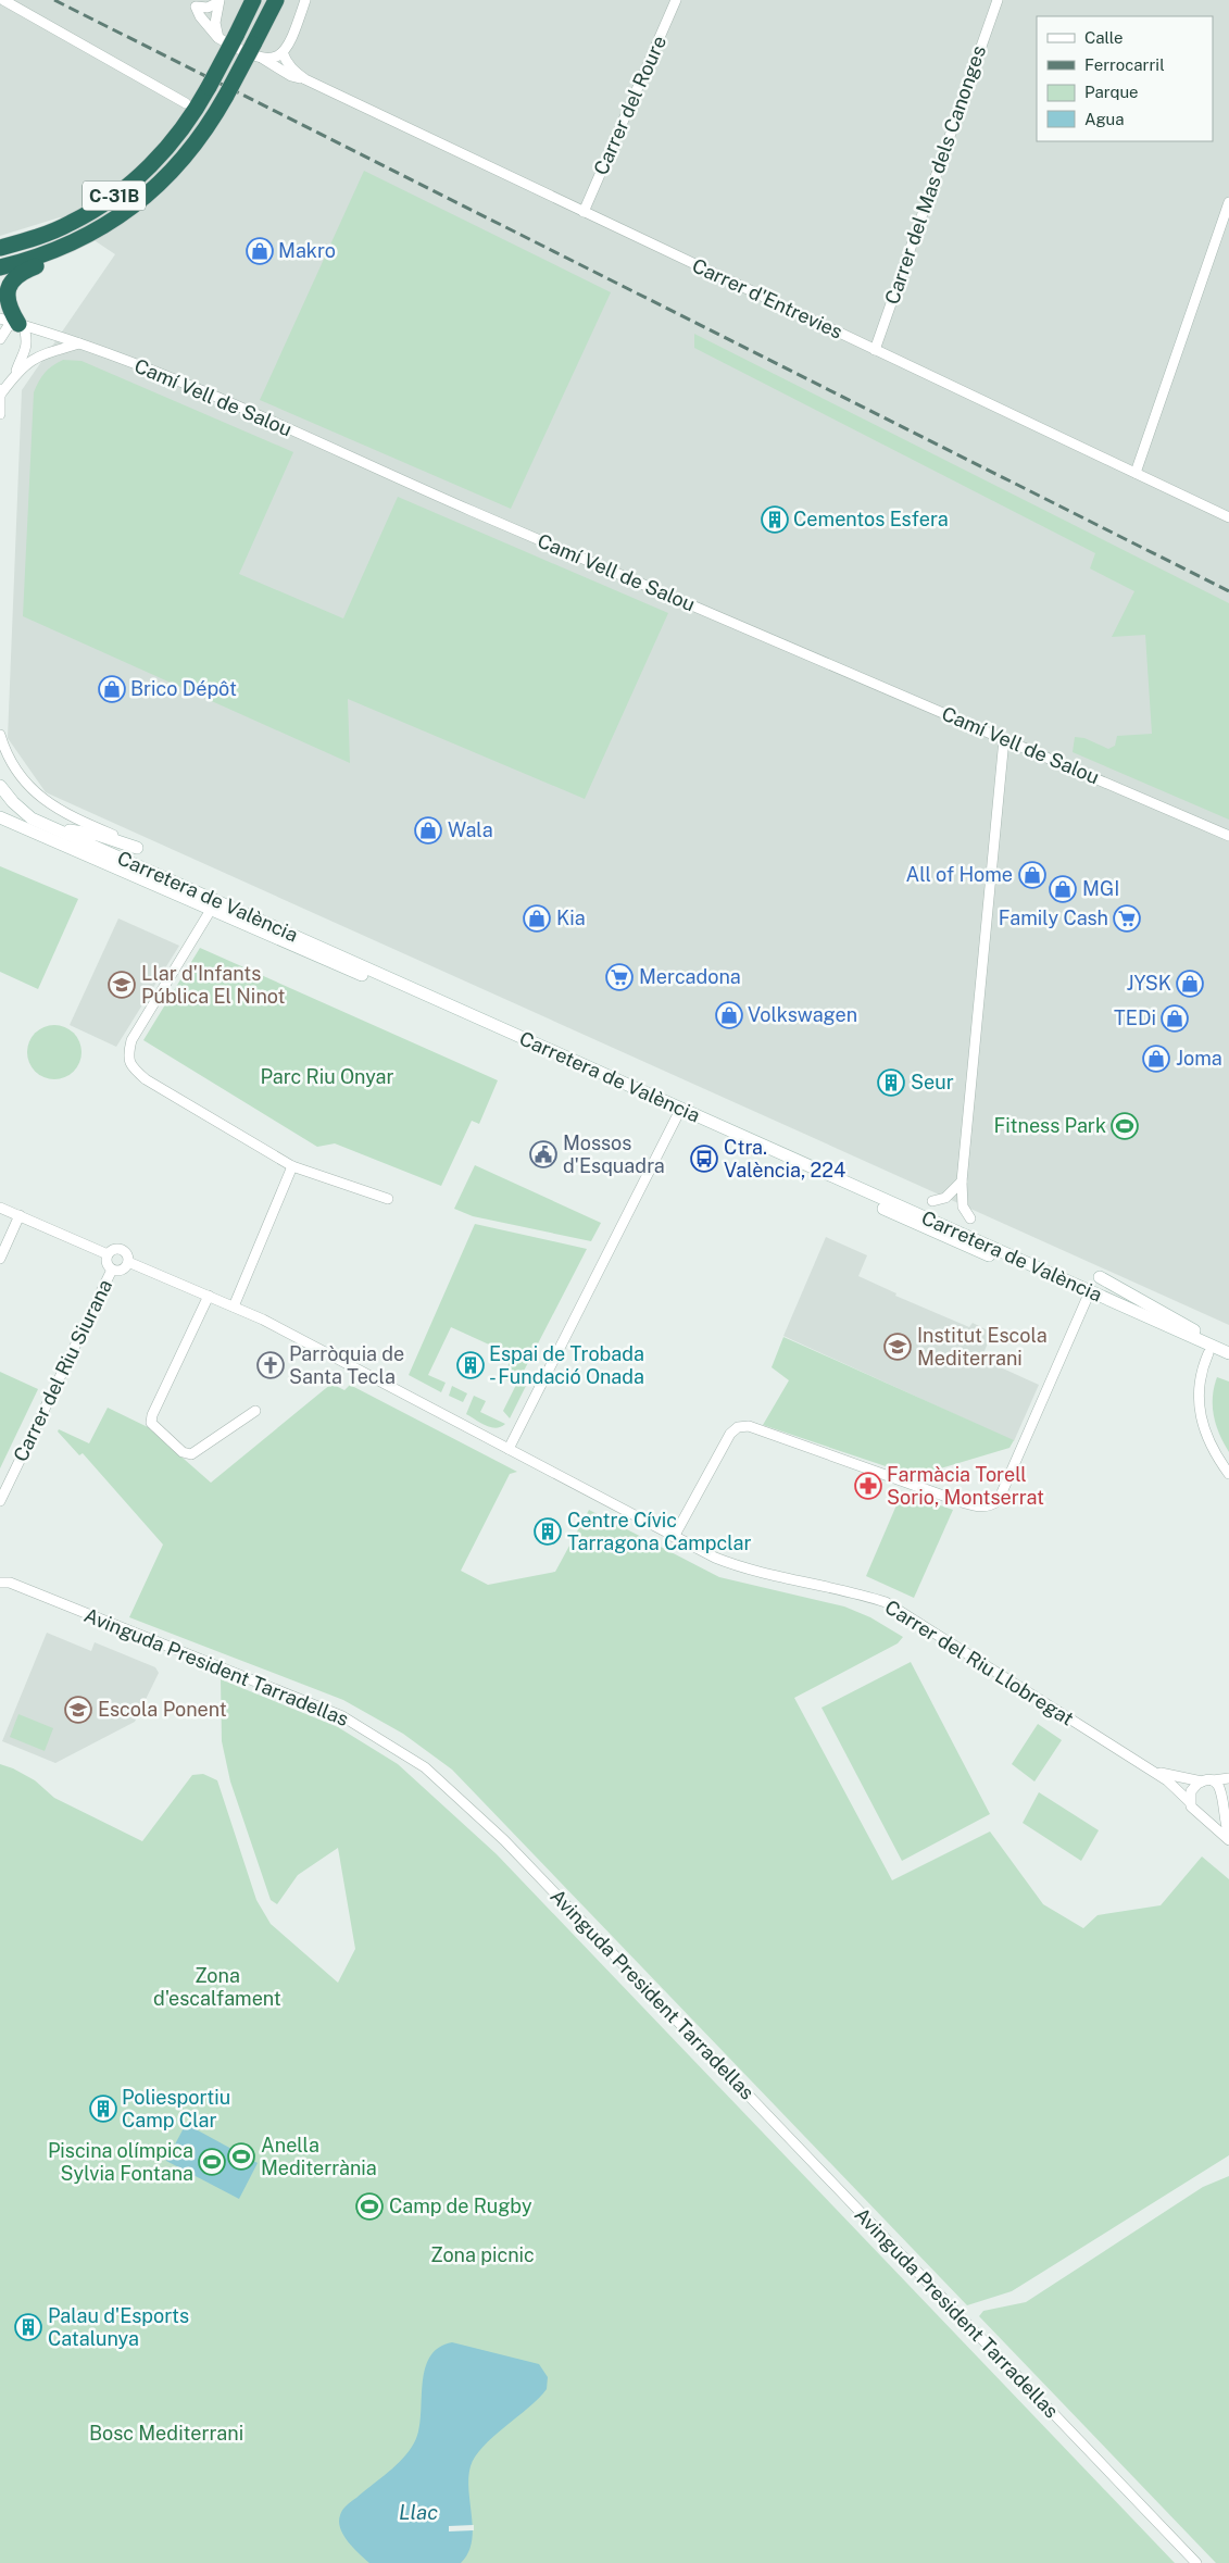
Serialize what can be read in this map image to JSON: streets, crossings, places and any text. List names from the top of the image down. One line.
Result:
{"streets":{"highway":["C-31B"],"main road":["Carretera de València"],"street":["Carrer del Roure","Carrer del Mas dels Canonges","Carrer d'Entrevies","Camí Vell de Salou","Carrer del Riu Siurana","Carrer del Riu Llobregat","Avinguda President Tarradellas"]},"crossings":[["Carrer del Roure","Carrer d'Entrevies"],["Carrer del Mas dels Canonges","Carrer d'Entrevies"],["Carrer del Riu Siurana","Carrer del Riu Llobregat"]],"water":["Llac"],"parks":["Parc Riu Onyar","Zona d'escalfament","Zona picnic","Bosc Mediterrani"],"places":{"shop":["Makro","Brico Dépôt","Wala","All of Home","MGI","Kia","JYSK","Volkswagen","TEDi","Joma"],"building":["Cementos Esfera","Seur","Espai de Trobada - Fundació Onada","Centre Cívic Tarragona Campclar","Poliesportiu Camp Clar","Palau d'Esports Catalunya"],"supermarket":["Family Cash","Mercadona"],"school or university":["Llar d'Infants Pública El Ninot","Institut Escola Mediterrani","Escola Ponent"],"sports":["Fitness Park","Anella Mediterrània","Piscina olímpica Sylvia Fontana","Camp de Rugby"],"public building":["Mossos d'Esquadra"],"bus stop":["Ctra. València, 224"],"church":["Parròquia de Santa Tecla"],"pharmacy":["Farmàcia Torell Sorio, Montserrat"]},"legend":["Calle","Ferrocarril","Parque","Agua"]}
